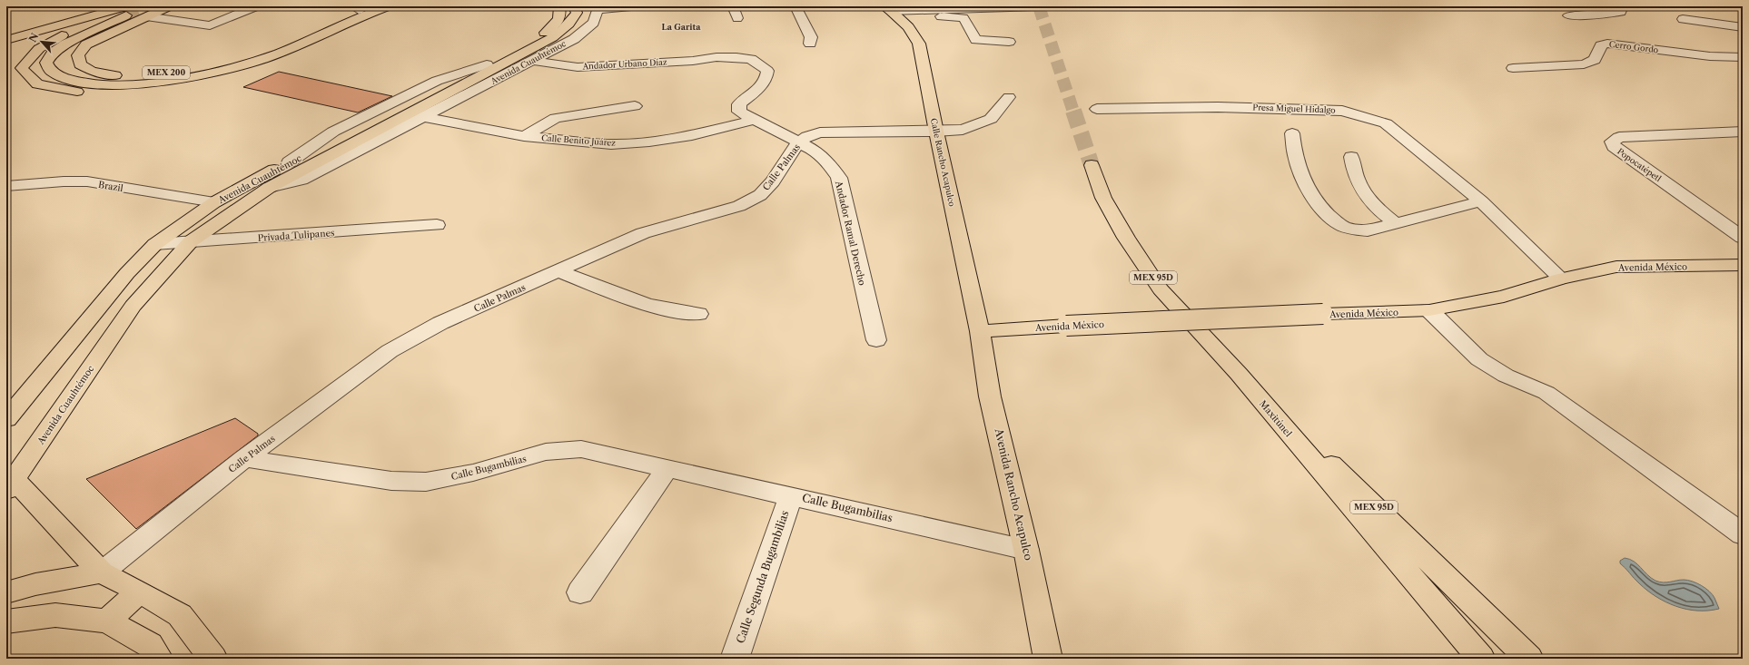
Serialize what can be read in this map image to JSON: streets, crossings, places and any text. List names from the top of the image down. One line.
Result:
{"streets":{"main road":["Avenida Cuauhtémoc","MEX 200","Calle Rancho Acapulco","Avenida México","MEX 95D","Maxitúnel","Avenida Rancho Acapulco"],"street":["Cerro Gordo","Andador Urbano Díaz","Presa Miguel Hidalgo","Calle Benito Juárez","Popocatépetl","Calle Palmas","Brazil","Andador Ramal Derecho","Privada Tulipanes","Calle Bugambilias","Calle Segunda Bugambilias"]},"crossings":[["Avenida Cuauhtémoc","Andador Urbano Díaz"],["Avenida Cuauhtémoc","Calle Benito Juárez"],["Avenida Cuauhtémoc","Brazil"],["Avenida Cuauhtémoc","Privada Tulipanes"],["Andador Urbano Díaz","Andador Ramal Derecho"],["Presa Miguel Hidalgo","Avenida México"],["Calle Benito Juárez","Andador Ramal Derecho"],["Calle Rancho Acapulco","Calle Palmas"],["Calle Rancho Acapulco","Avenida México"],["Calle Rancho Acapulco","Avenida Rancho Acapulco"],["Calle Palmas","Andador Ramal Derecho"],["Calle Palmas","Calle Bugambilias"],["Avenida México","Avenida Rancho Acapulco"],["MEX 95D","Maxitúnel"],["Calle Bugambilias","Avenida Rancho Acapulco"],["Calle Bugambilias","Calle Segunda Bugambilias"]],"districts":["La Garita"],"north":"top left"}
